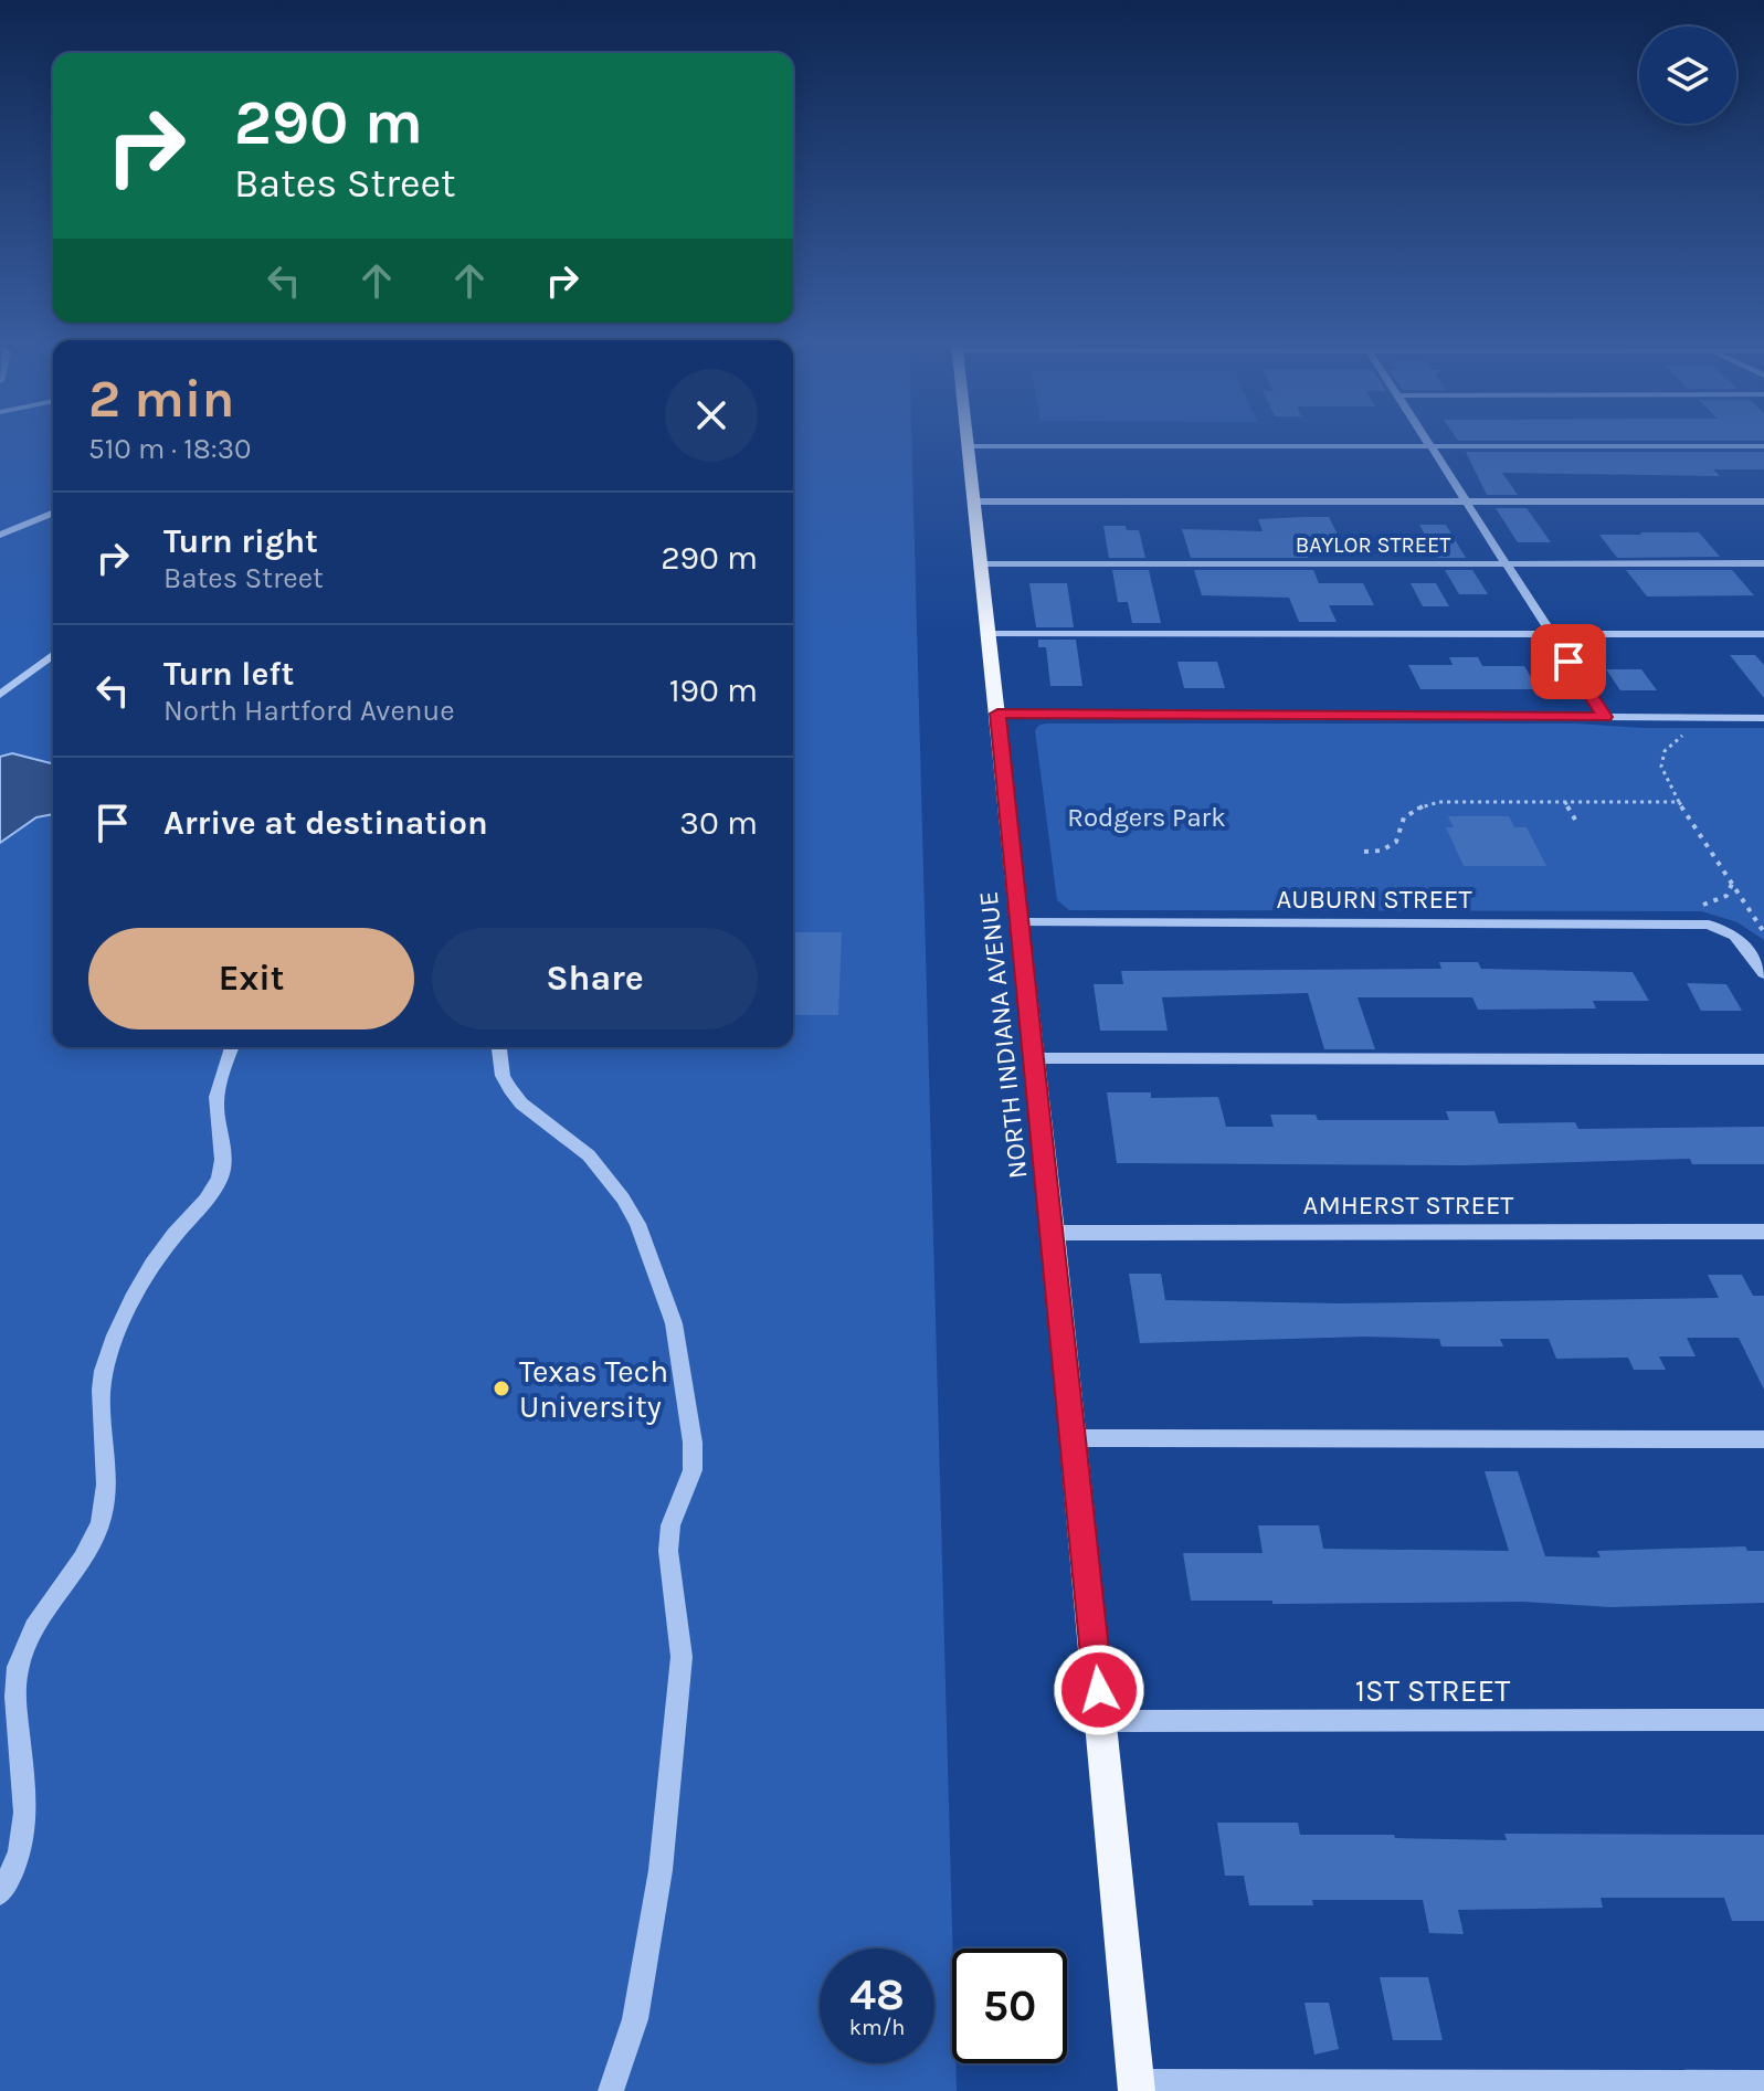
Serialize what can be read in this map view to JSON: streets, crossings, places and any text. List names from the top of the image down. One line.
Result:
{"streets":{"main road":["NORTH INDIANA AVENUE"],"street":["BAYLOR STREET","AUBURN STREET","AMHERST STREET","1ST STREET"]},"crossings":[["BAYLOR STREET","NORTH INDIANA AVENUE"],["AUBURN STREET","NORTH INDIANA AVENUE"],["NORTH INDIANA AVENUE","AMHERST STREET"],["NORTH INDIANA AVENUE","1ST STREET"]],"parks":["Rodgers Park"],"places":["Texas Tech University"],"page":{"turn":["290 m","Bates Street"],"heading":["2 min","510 m · 18:30"],"list":[{"name":"Turn right","note":"Bates Street","value":"290 m"},{"name":"Turn left","note":"North Hartford Avenue","value":"190 m"},{"name":"Arrive at destination","value":"30 m"}],"buttons":["Exit","Share"],"speed":"48 km/h","limit":"50"}}
